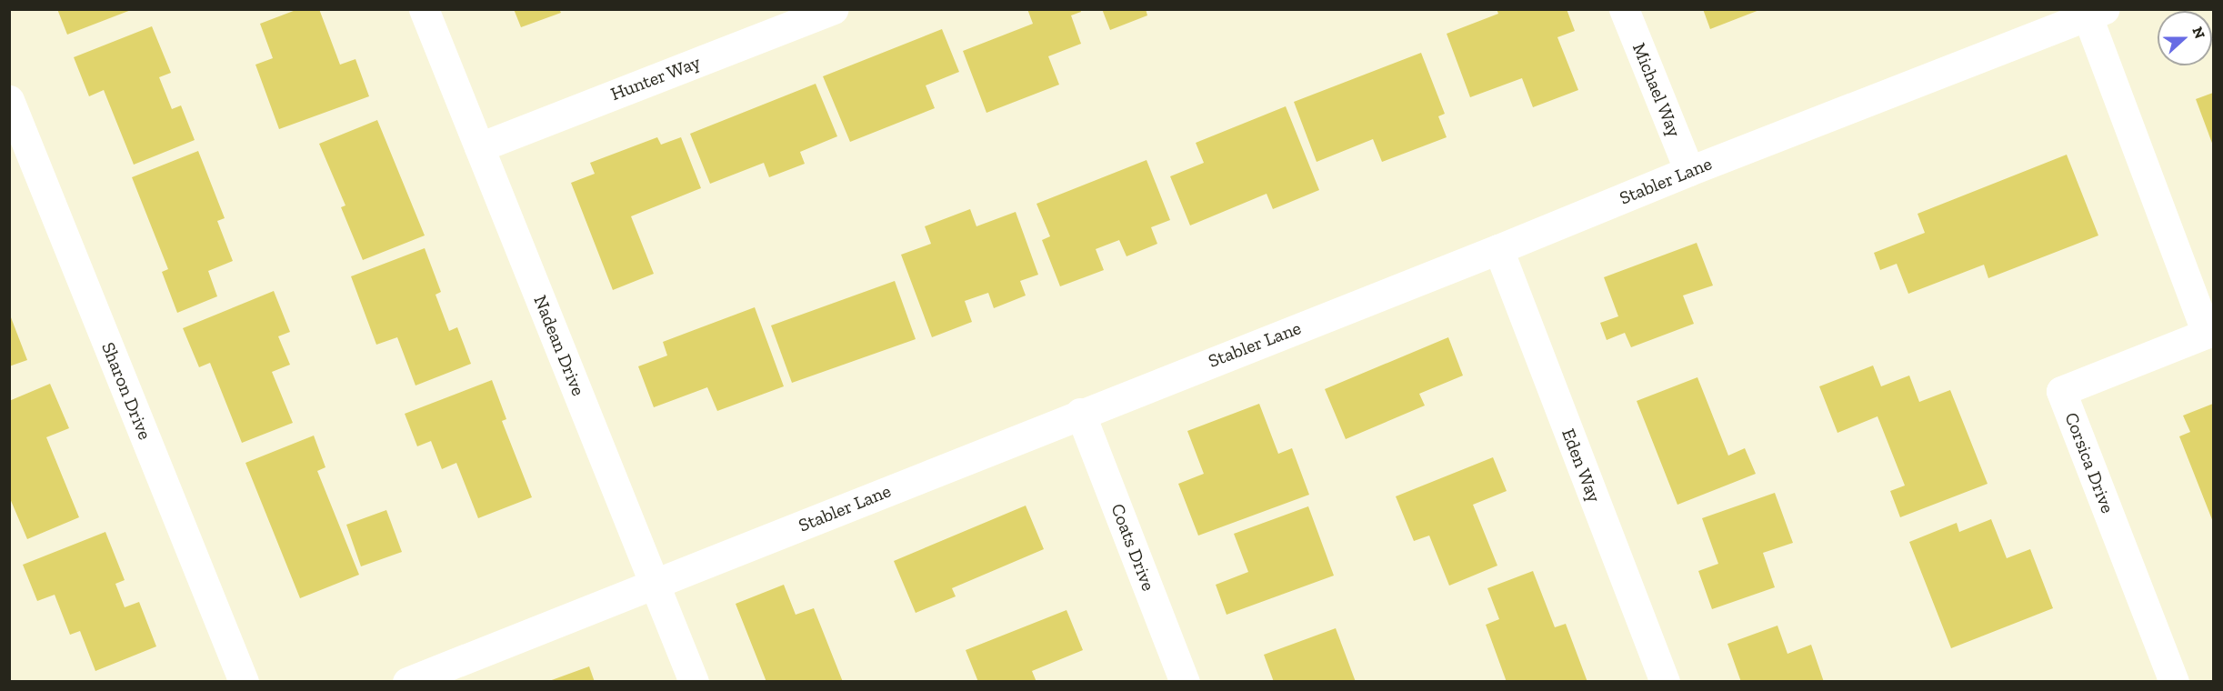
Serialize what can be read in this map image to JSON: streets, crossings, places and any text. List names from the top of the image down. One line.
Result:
{"streets":{"street":["Hunter Way","Michael Way","Stabler Lane","Nadean Drive","Sharon Drive","Corsica Drive","Eden Way","Coats Drive"]},"crossings":[["Hunter Way","Nadean Drive"],["Michael Way","Stabler Lane"],["Stabler Lane","Nadean Drive"],["Stabler Lane","Corsica Drive"],["Stabler Lane","Eden Way"],["Stabler Lane","Coats Drive"]],"north":"right"}
